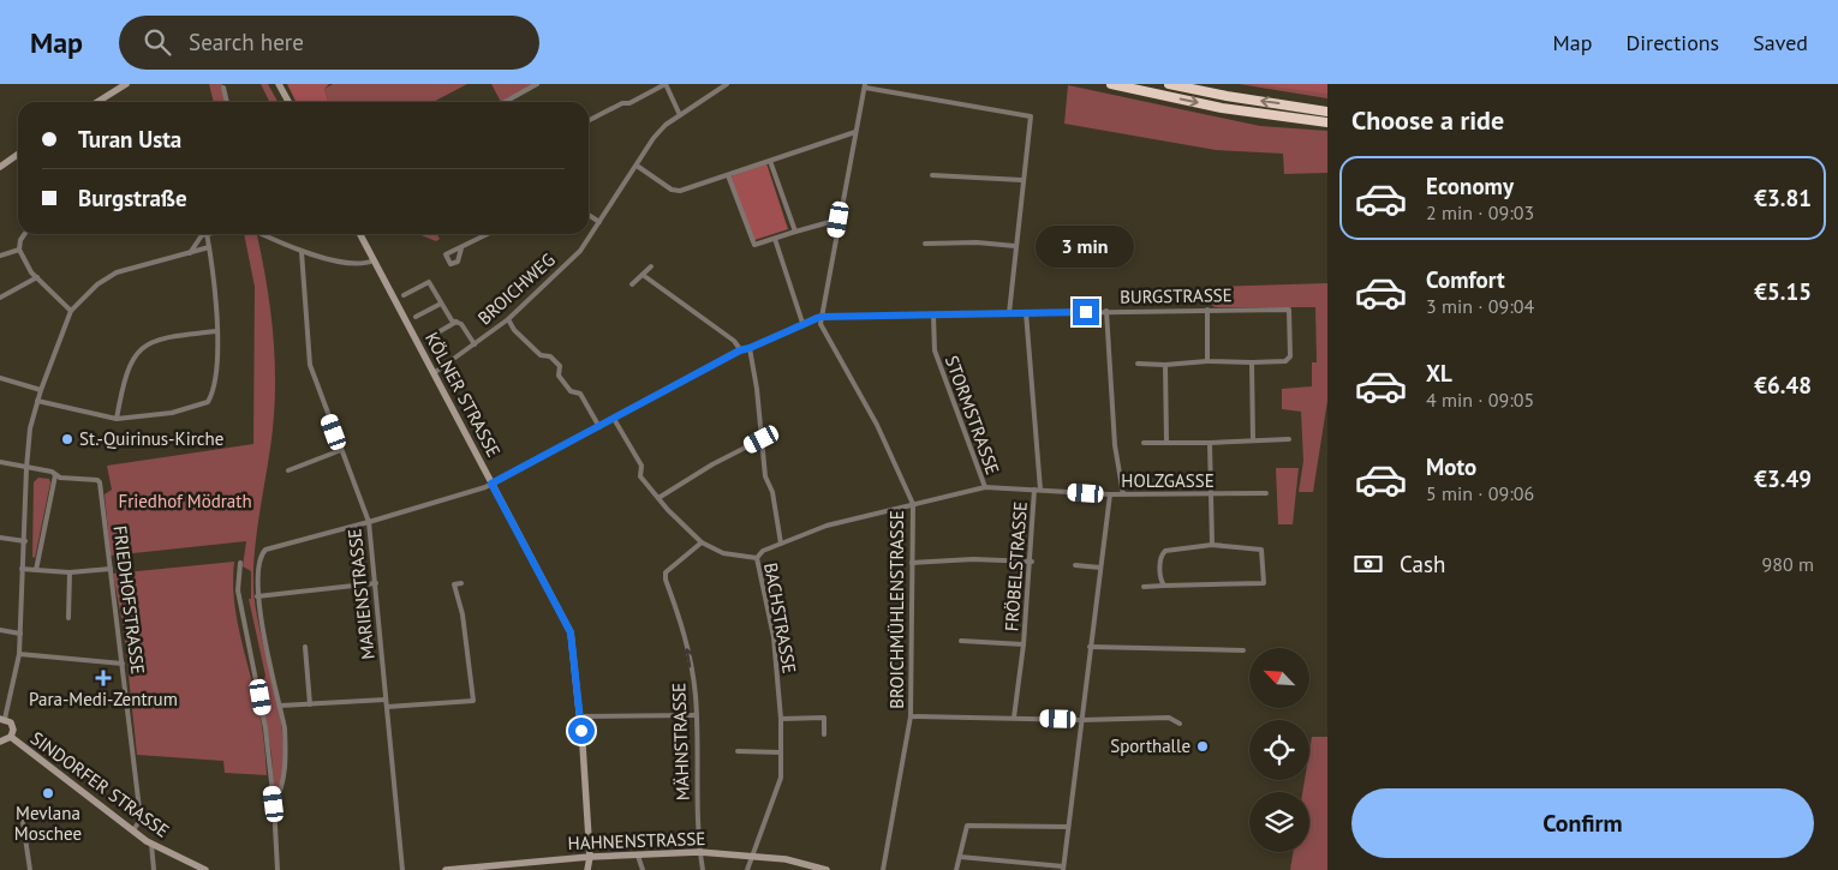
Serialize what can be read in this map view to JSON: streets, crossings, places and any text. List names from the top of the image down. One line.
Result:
{"streets":{"main road":["KÖLNER STRASSE","SINDORFER STRASSE","HAHNENSTRASSE"],"street":["BROICHWEG","BURGSTRASSE","STORMSTRASSE","HOLZGASSE","FRÖBELSTRASSE","MARIENSTRASSE","FRIEDHOFSTRASSE","BROICHMÜHLENSTRASSE","BACHSTRASSE","MÄHNSTRASSE"]},"crossings":[["BROICHWEG","KÖLNER STRASSE"],["BURGSTRASSE","KÖLNER STRASSE"],["BURGSTRASSE","STORMSTRASSE"],["BURGSTRASSE","FRÖBELSTRASSE"],["BURGSTRASSE","MARIENSTRASSE"],["BURGSTRASSE","BROICHMÜHLENSTRASSE"],["BURGSTRASSE","BACHSTRASSE"],["KÖLNER STRASSE","HAHNENSTRASSE"],["STORMSTRASSE","HOLZGASSE"],["HOLZGASSE","FRÖBELSTRASSE"],["HOLZGASSE","BROICHMÜHLENSTRASSE"],["HOLZGASSE","BACHSTRASSE"],["FRIEDHOFSTRASSE","SINDORFER STRASSE"],["BACHSTRASSE","MÄHNSTRASSE"],["BACHSTRASSE","HAHNENSTRASSE"],["MÄHNSTRASSE","HAHNENSTRASSE"]],"one_way":["MÄHNSTRASSE"],"parks":["Friedhof Mödrath"],"places":{"other":["St.-Quirinus-Kirche","Sporthalle","Mevlana Moschee"],"health":["Para-Medi-Zentrum"]},"north":"top left","page":{"header":"Map","search":"Search here","nav":["Map","Directions","Saved"],"heading":"Choose a ride","banner":["Turan Usta","Burgstraße"],"list":[{"name":"Economy","note":"2 min · 09:03","value":"€3.81"},{"name":"Comfort","note":"3 min · 09:04","value":"€5.15"},{"name":"XL","note":"4 min · 09:05","value":"€6.48"},{"name":"Moto","note":"5 min · 09:06","value":"€3.49"}],"bubble":"3 min","pay":["Cash","980 m"],"buttons":"Confirm"}}
